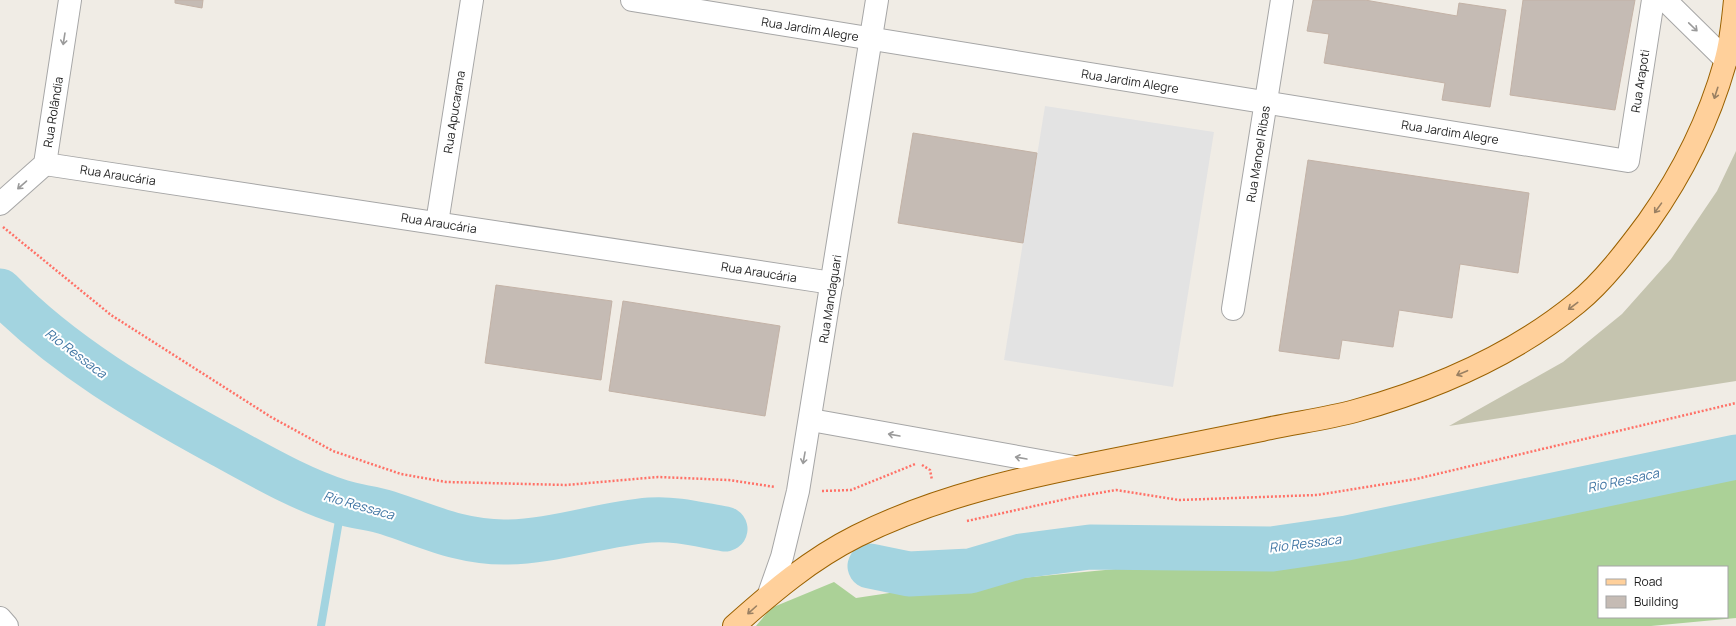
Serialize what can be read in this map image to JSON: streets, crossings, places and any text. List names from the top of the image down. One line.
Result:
{"streets":{"street":["Rua Jardim Alegre","Rua Arapoti","Rua Rolândia","Rua Apucarana","Rua Manoel Ribas","Rua Araucária","Rua Mandaguari"]},"crossings":[["Rua Jardim Alegre","Rua Arapoti"],["Rua Jardim Alegre","Rua Manoel Ribas"],["Rua Jardim Alegre","Rua Mandaguari"],["Rua Rolândia","Rua Araucária"],["Rua Apucarana","Rua Araucária"],["Rua Araucária","Rua Mandaguari"]],"one_way":["Rua Rolândia"],"water":["Rio Ressaca"],"legend":["Road","Building"]}
